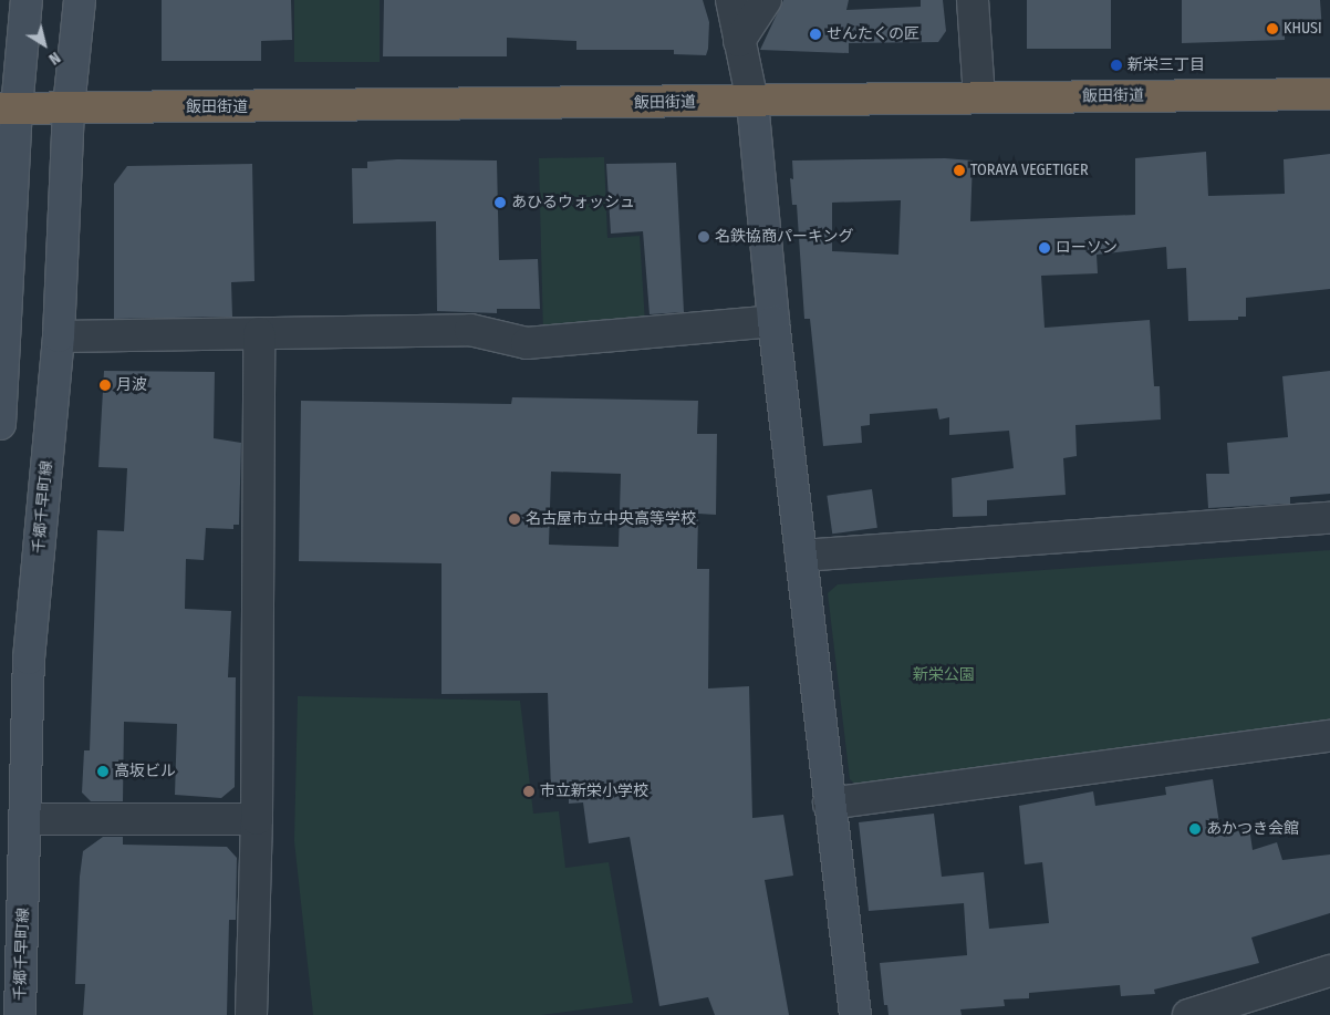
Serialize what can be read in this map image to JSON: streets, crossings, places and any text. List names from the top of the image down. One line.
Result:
{"streets":{"highway":["飯田街道"],"street":["千郷千早町線"]},"crossings":[["飯田街道","千郷千早町線"]],"parks":["新栄公園"],"places":["KHUSI","せんたくの匠","新栄三丁目","TORAYA VEGETIGER","あひるウォッシュ","名鉄協商パーキング","ローソン","月波","名古屋市立中央高等学校","高坂ビル","市立新栄小学校","あかつき会館"],"north":"bottom right"}
